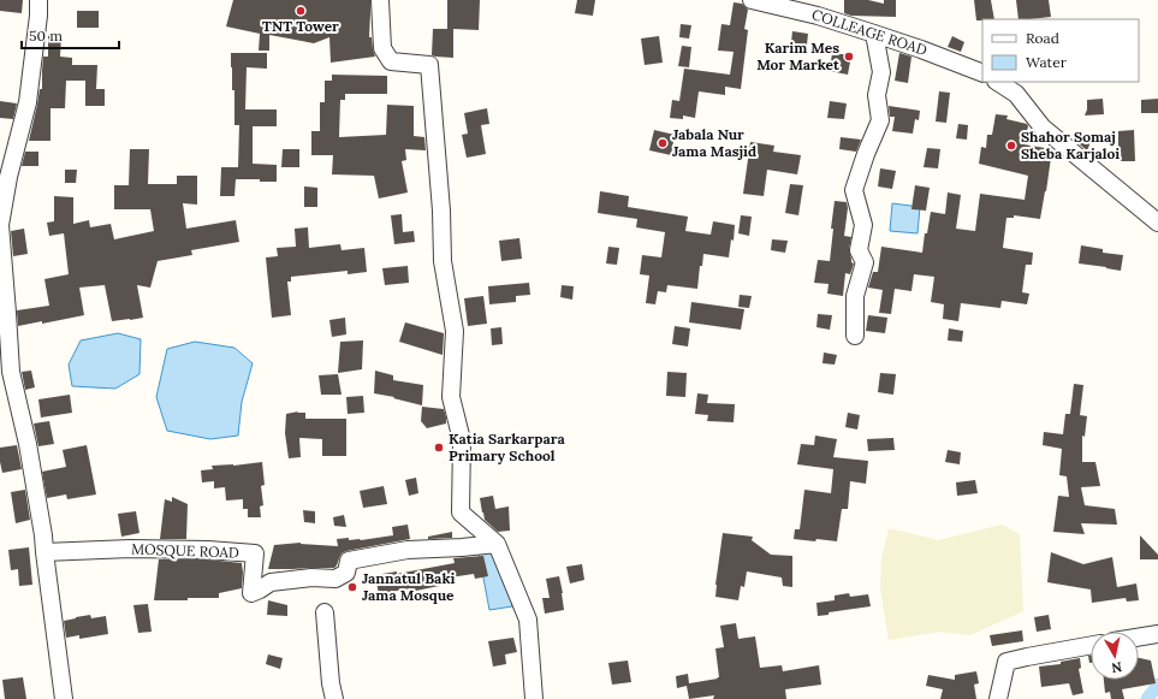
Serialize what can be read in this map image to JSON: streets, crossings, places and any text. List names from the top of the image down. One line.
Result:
{"streets":{"street":["COLLEAGE ROAD","MOSQUE ROAD"]},"places":["TNT Tower","Karim Mes Mor Market","Jabala Nur Jama Masjid","Shahor Somaj Sheba Karjaloi","Katia Sarkarpara Primary School","Jannatul Baki Jama Mosque"],"legend":["Road","Water"],"scale_bar":"50 m","north":"bottom"}
